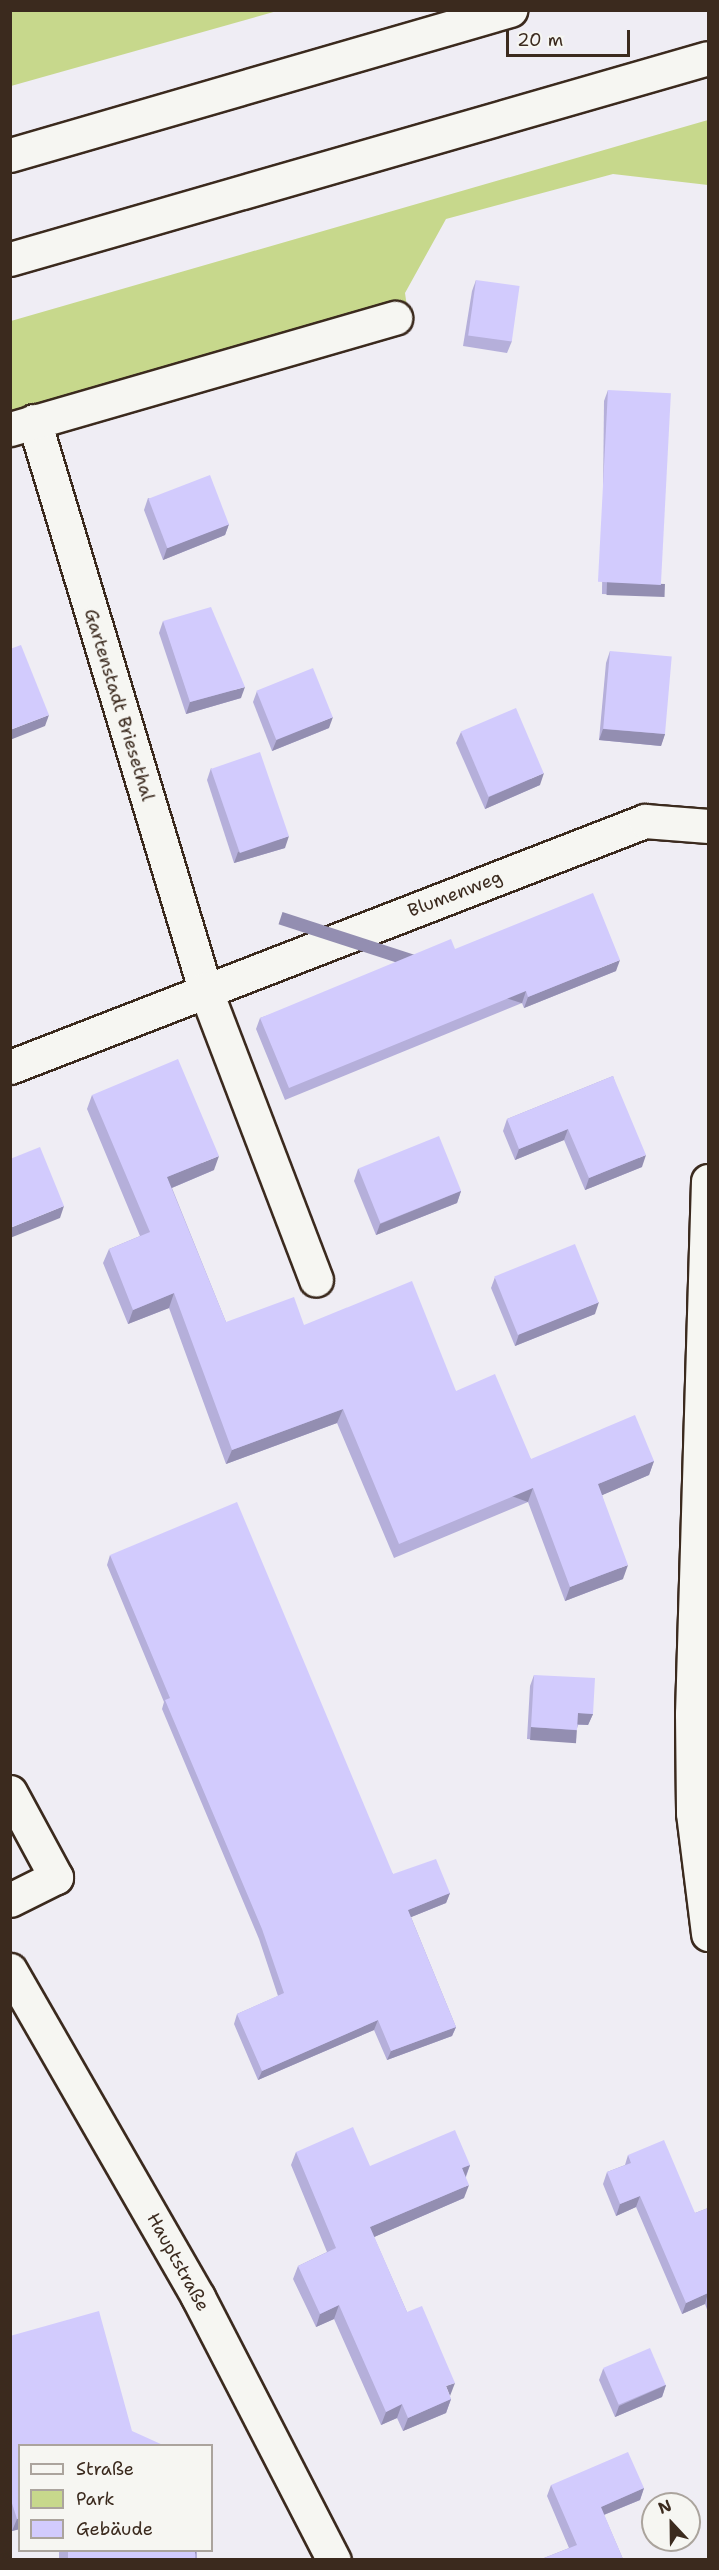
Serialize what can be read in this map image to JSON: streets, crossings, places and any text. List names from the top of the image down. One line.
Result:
{"streets":{"main road":["Gartenstadt Briesethal","Blumenweg","Hauptstraße"]},"crossings":[["Gartenstadt Briesethal","Blumenweg"]],"legend":["Straße","Park","Gebäude"],"scale_bar":"20 m","north":"top"}
